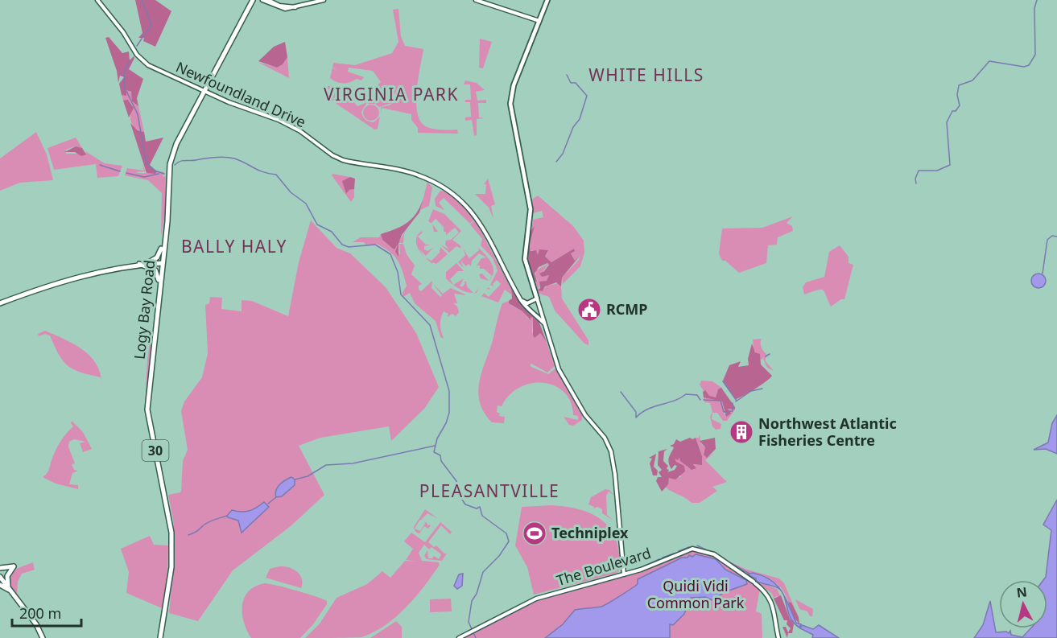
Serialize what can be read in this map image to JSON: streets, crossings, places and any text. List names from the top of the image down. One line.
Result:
{"streets":{"main road":["Logy Bay Road","30"],"street":["Newfoundland Drive","The Boulevard"]},"crossings":[["Newfoundland Drive","Logy Bay Road"]],"districts":["WHITE HILLS","VIRGINIA PARK","BALLY HALY","PLEASANTVILLE"],"parks":["Quidi Vidi Common Park"],"places":{"public building":["RCMP"],"building":["Northwest Atlantic Fisheries Centre"],"sports":["Techniplex"]},"scale_bar":"200 m","north":"top"}
